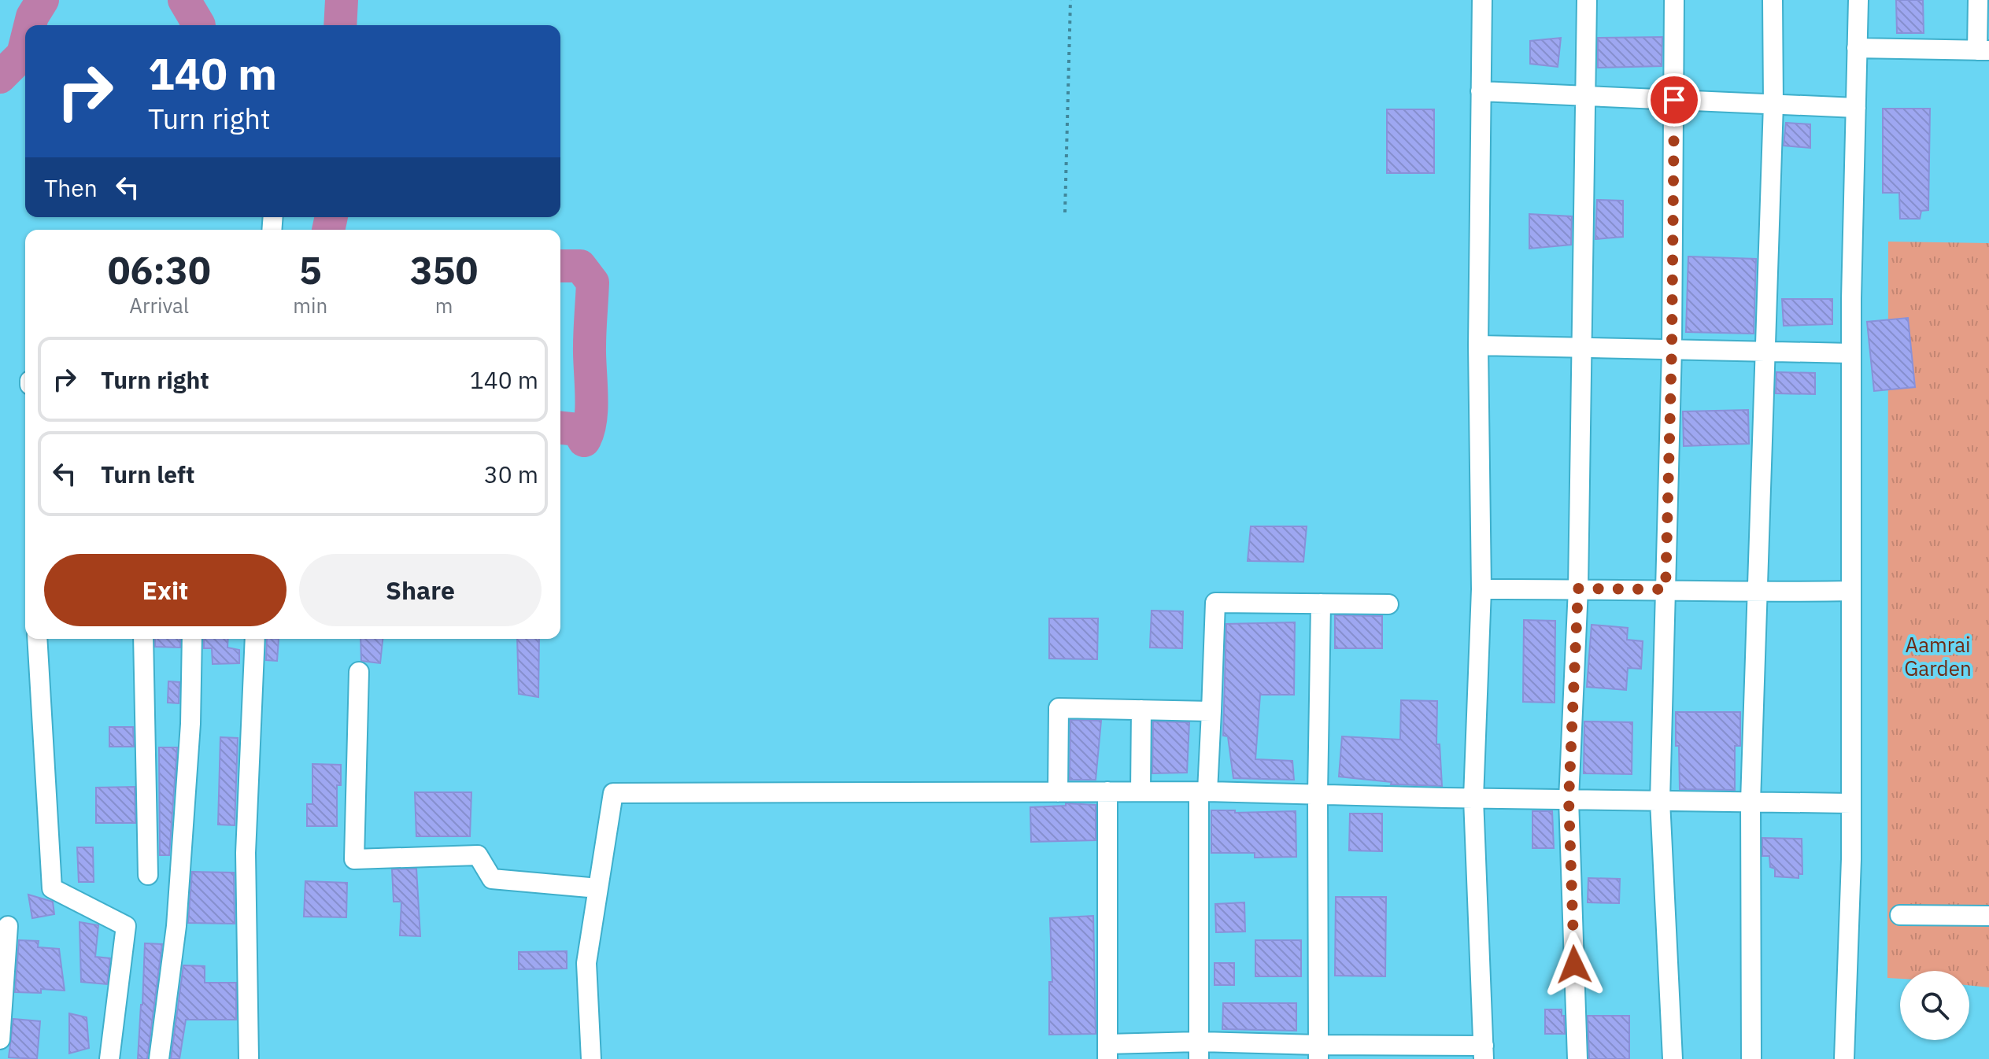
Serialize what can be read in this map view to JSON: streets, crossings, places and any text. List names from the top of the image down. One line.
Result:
{"parks":["Aamrai Garden"],"page":{"turn":["140 m","Turn right"],"then":"Then","eta":["06:30","Arrival","5","min","350","m"],"list":[{"name":"Turn right","value":"140 m"},{"name":"Turn left","value":"30 m"}],"buttons":["Exit","Share"]}}
